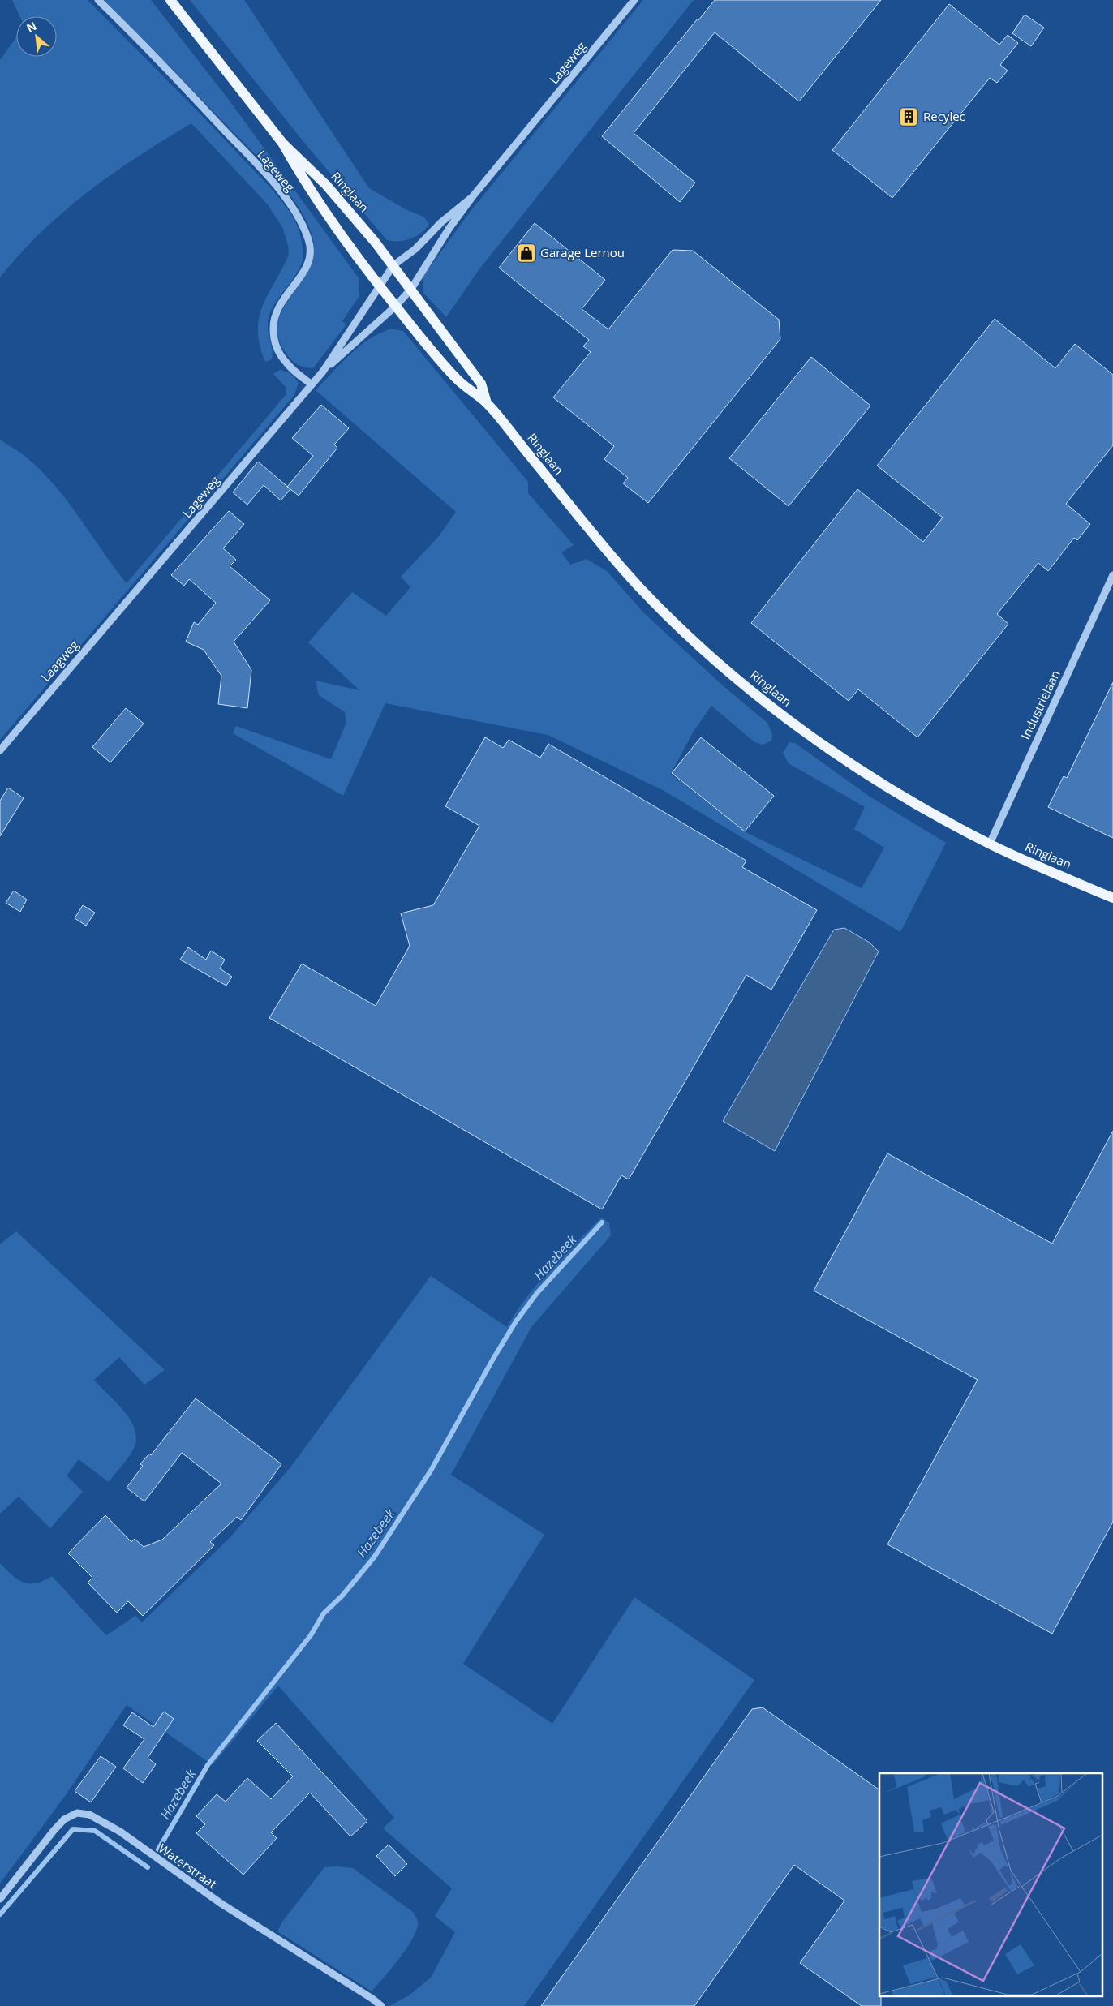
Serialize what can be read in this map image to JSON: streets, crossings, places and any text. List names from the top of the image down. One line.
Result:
{"streets":{"main road":["Ringlaan"],"street":["Lageweg","Laagweg","Industrielaan","Waterstraat"]},"crossings":[["Lageweg","Ringlaan"],["Lageweg","Laagweg"],["Ringlaan","Industrielaan"]],"water":["Hazebeek"],"places":{"building":["Recylec"],"shop":["Garage Lernou"]},"north":"top left"}
